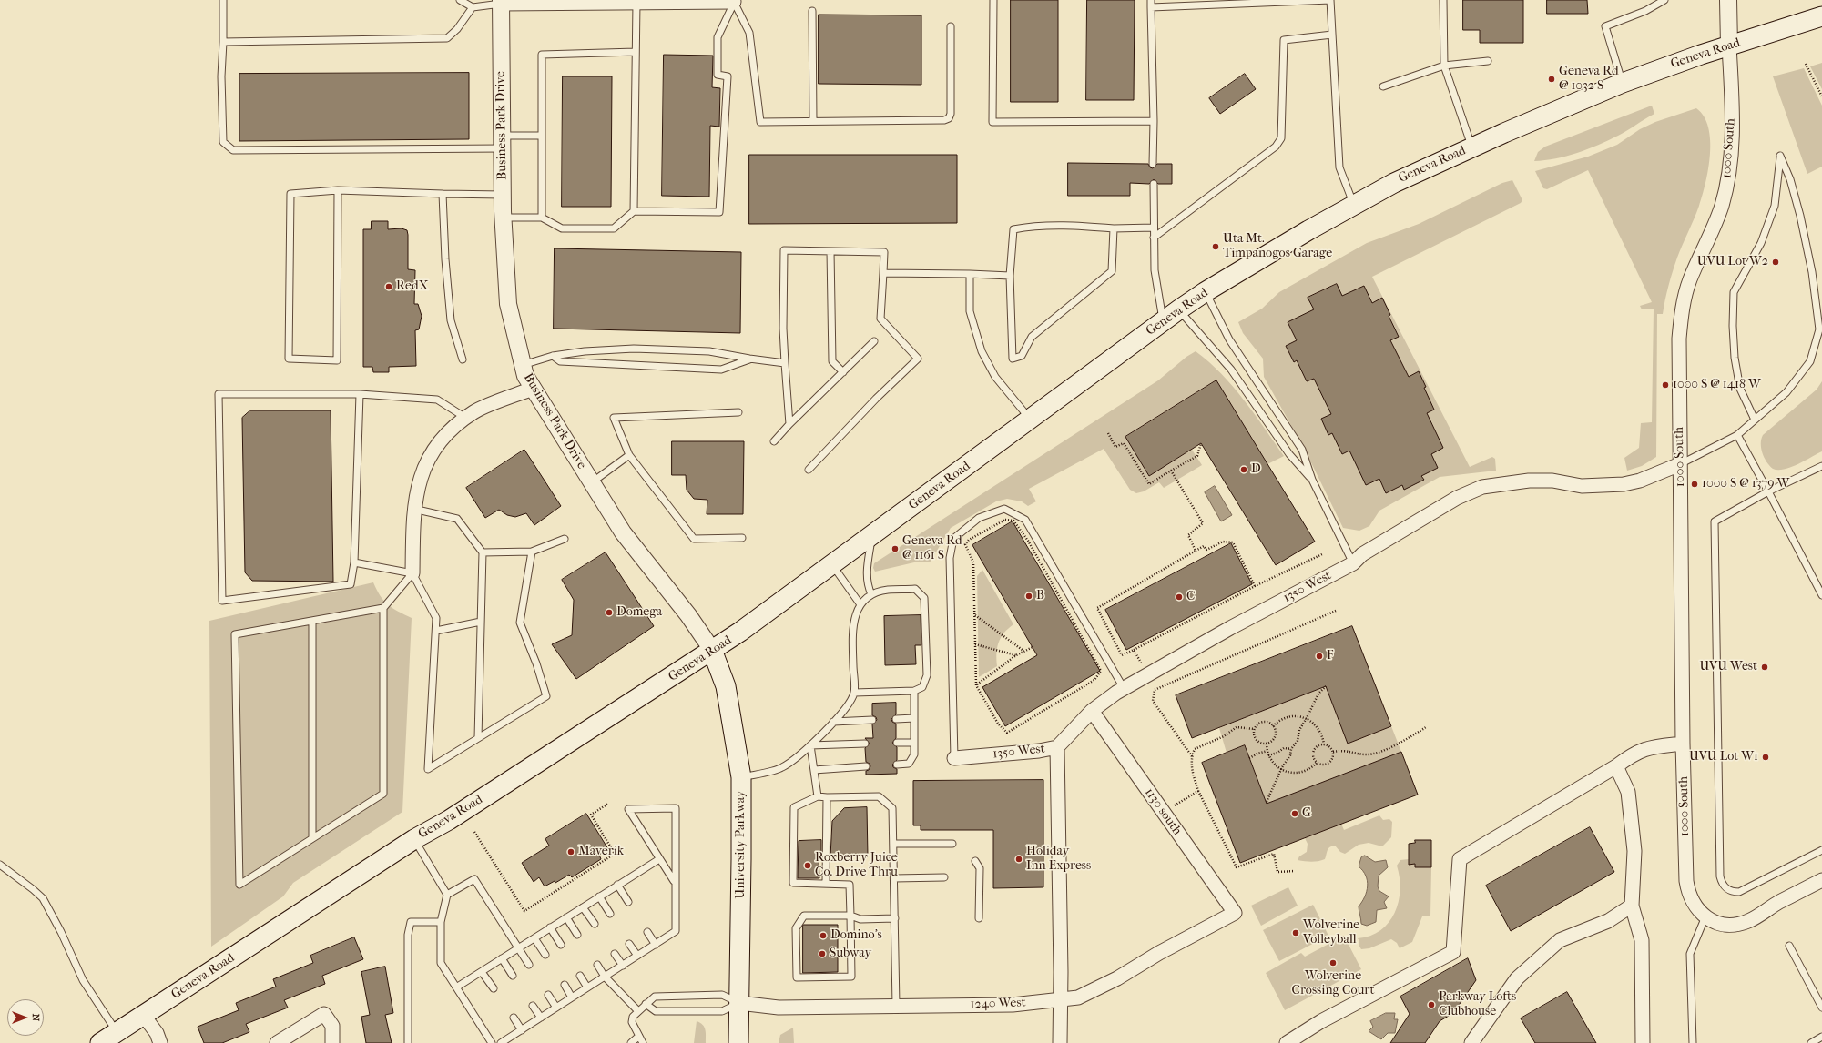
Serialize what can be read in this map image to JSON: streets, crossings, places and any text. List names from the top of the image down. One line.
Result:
{"streets":{"main road":["Geneva Road","University Parkway"],"street":["Business Park Drive","1000 South","1350 West","1130 south","1240 West"]},"crossings":[["Geneva Road","Business Park Drive"],["Geneva Road","1000 South"],["Geneva Road","University Parkway"],["Business Park Drive","University Parkway"],["1000 South","1350 West"],["1350 West","1130 south"],["1130 south","1240 West"],["University Parkway","1240 West"]],"places":["Geneva Rd @ 1032 S","Uta Mt. Timpanogos Garage","UVU Lot W2","RedX","1000 S @ 1418 W","D","1000 S @ 1379 W","Geneva Rd @ 1161 S","B","C","Domega","F","UVU West","UVU Lot W1","G","Maverik","Holiday Inn Express","Roxberry Juice Co. Drive Thru","Wolverine Volleyball","Domino's","Subway","Wolverine Crossing Court","Parkway Lofts Clubhouse"],"north":"right"}
